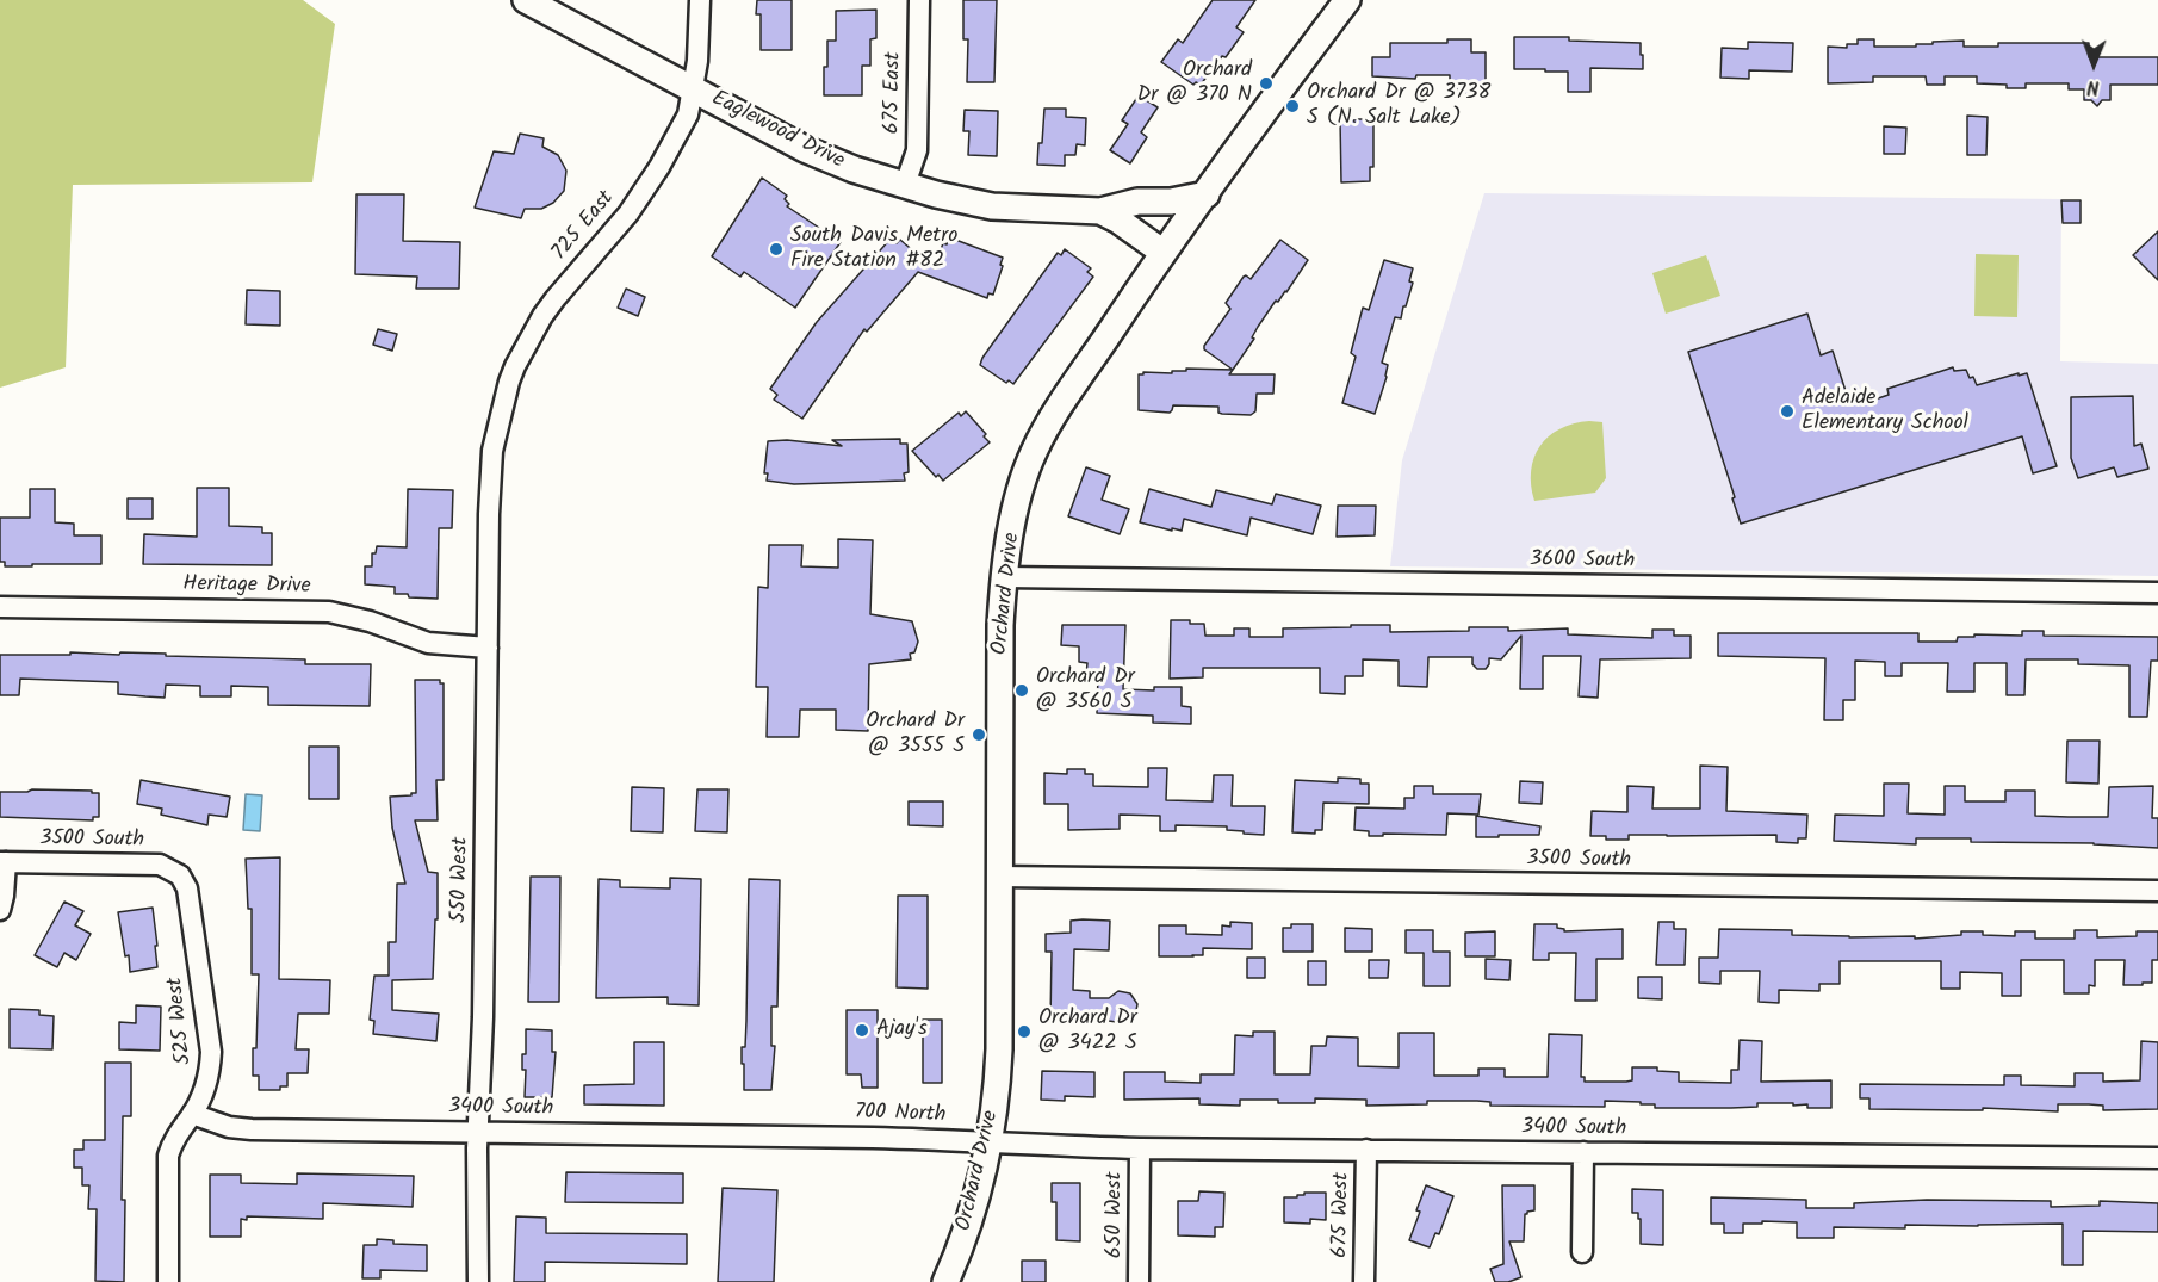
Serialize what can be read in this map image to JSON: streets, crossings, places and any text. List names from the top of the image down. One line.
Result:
{"streets":{"main road":["Eaglewood Drive","Orchard Drive"],"street":["675 East","725 East","3600 South","Heritage Drive","3500 South","550 West","525 West","3400 South","700 North","650 West","675 West"]},"crossings":[["675 East","Eaglewood Drive"],["Eaglewood Drive","725 East"],["Eaglewood Drive","Orchard Drive"],["725 East","550 West"],["3600 South","Orchard Drive"],["Heritage Drive","550 West"],["Orchard Drive","3500 South"],["Orchard Drive","3400 South"],["Orchard Drive","700 North"],["3500 South","525 West"],["550 West","3400 South"],["525 West","3400 South"],["3400 South","700 North"],["3400 South","650 West"],["3400 South","675 West"]],"places":["Orchard Dr @ 370 N","Orchard Dr @ 3738 S (N. Salt Lake)","South Davis Metro Fire Station #82","Adelaide Elementary School","Orchard Dr @ 3560 S","Orchard Dr @ 3555 S","Ajay's","Orchard Dr @ 3422 S"],"north":"bottom"}
